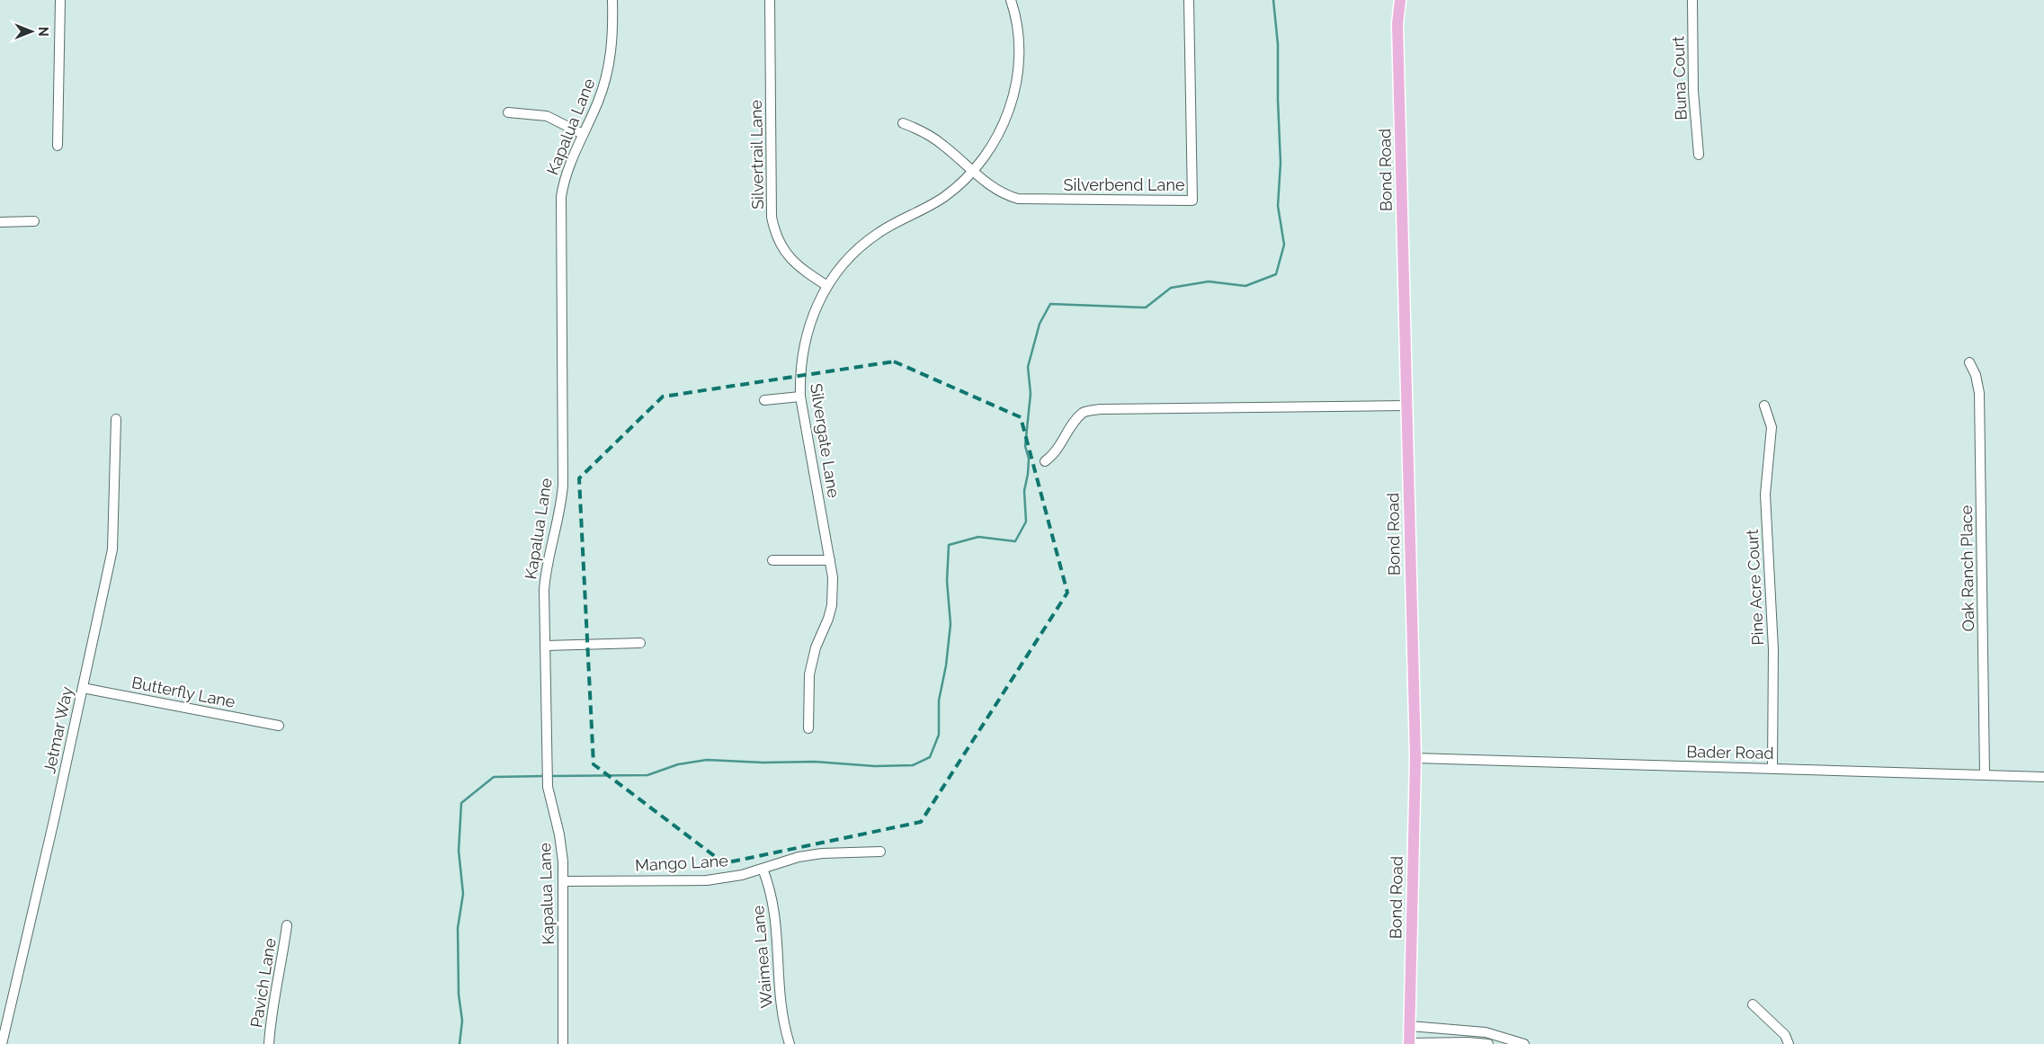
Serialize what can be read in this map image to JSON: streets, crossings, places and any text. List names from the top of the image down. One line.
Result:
{"streets":{"main road":["Bond Road"],"street":["Buna Court","Kapalua Lane","Silvertrail Lane","Silverbend Lane","Silvergate Lane","Oak Ranch Place","Pine Acre Court","Butterfly Lane","Jetmar Way","Bader Road","Mango Lane","Waimea Lane","Pavich Lane"]},"crossings":[["Kapalua Lane","Mango Lane"],["Silvertrail Lane","Silvergate Lane"],["Bond Road","Bader Road"],["Silverbend Lane","Silvergate Lane"],["Oak Ranch Place","Bader Road"],["Pine Acre Court","Bader Road"],["Butterfly Lane","Jetmar Way"],["Mango Lane","Waimea Lane"]],"north":"right"}
